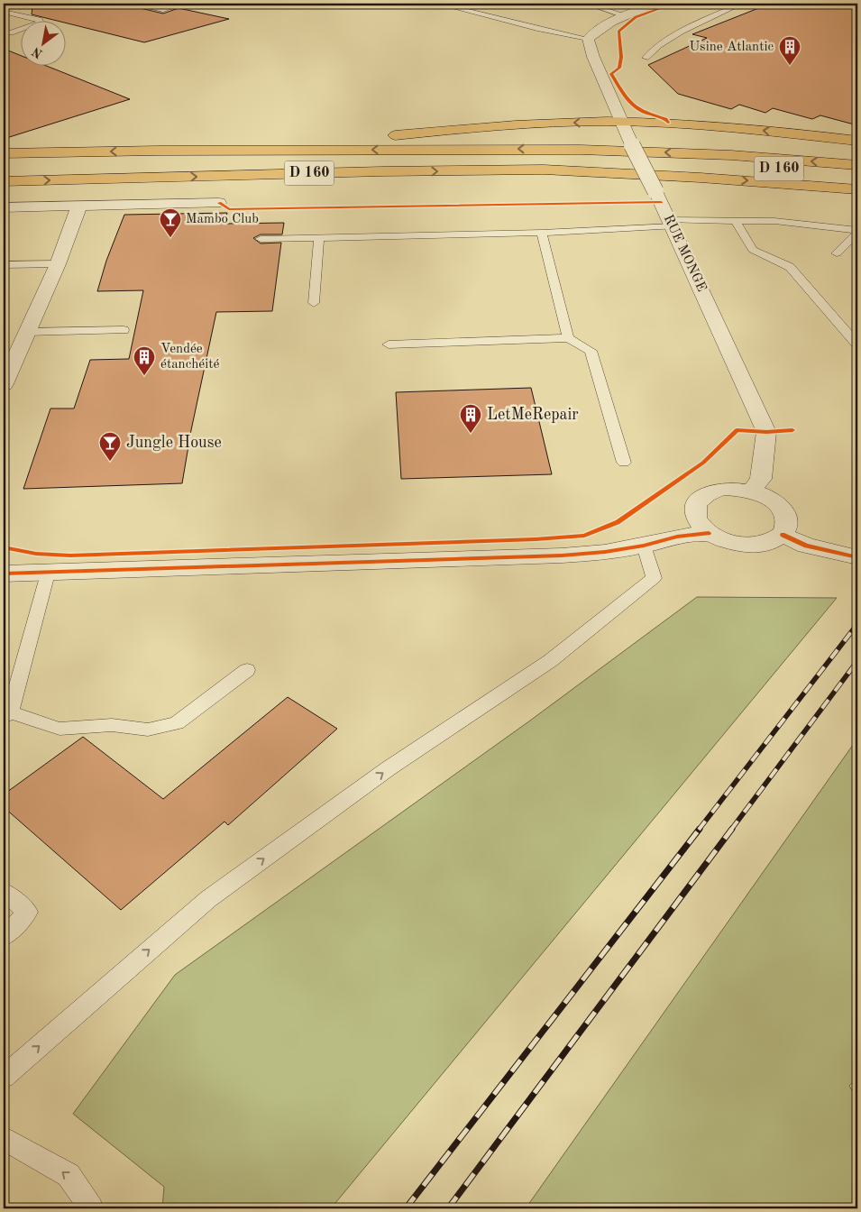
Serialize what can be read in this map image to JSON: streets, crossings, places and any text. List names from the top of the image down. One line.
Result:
{"streets":{"highway":["D 160"],"street":["RUE MONGE"]},"places":{"building":["Usine Atlantic","Vendée étanchéité","LetMeRepair"],"bar":["Mambo Club","Jungle House"]},"north":"bottom left"}
